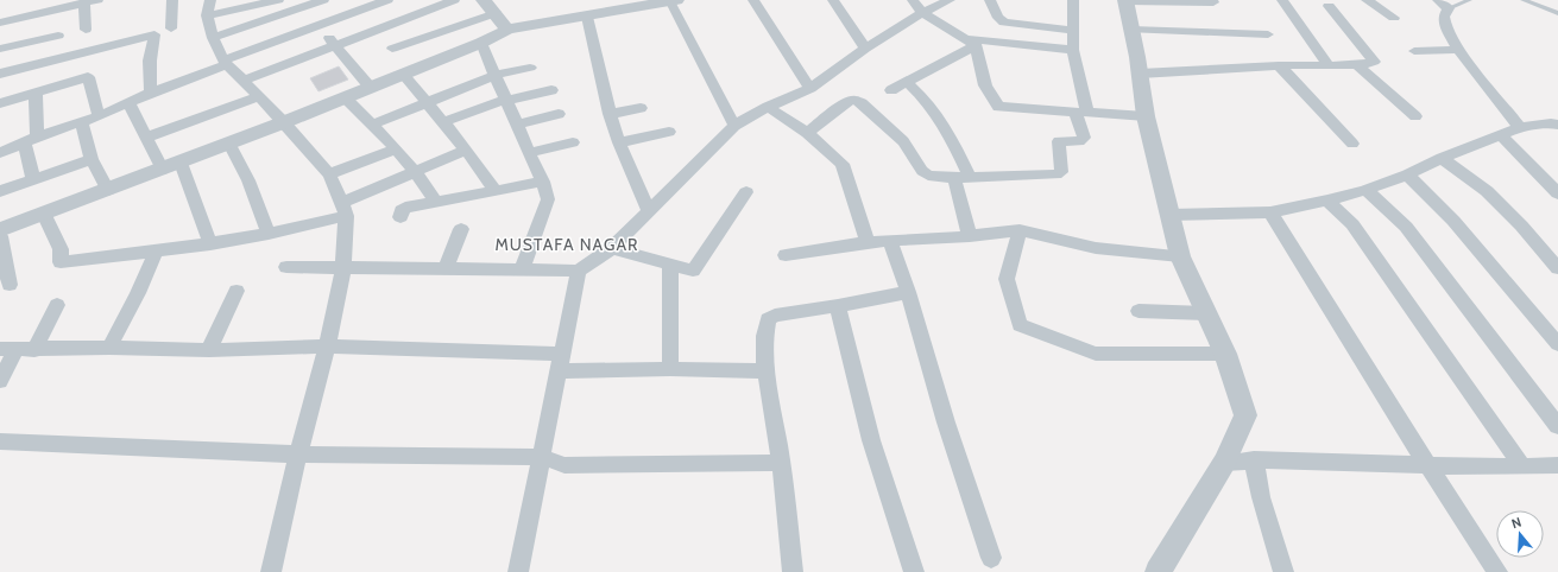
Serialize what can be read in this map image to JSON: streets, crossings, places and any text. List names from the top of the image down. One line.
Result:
{"districts":["MUSTAFA NAGAR"],"north":"top"}
